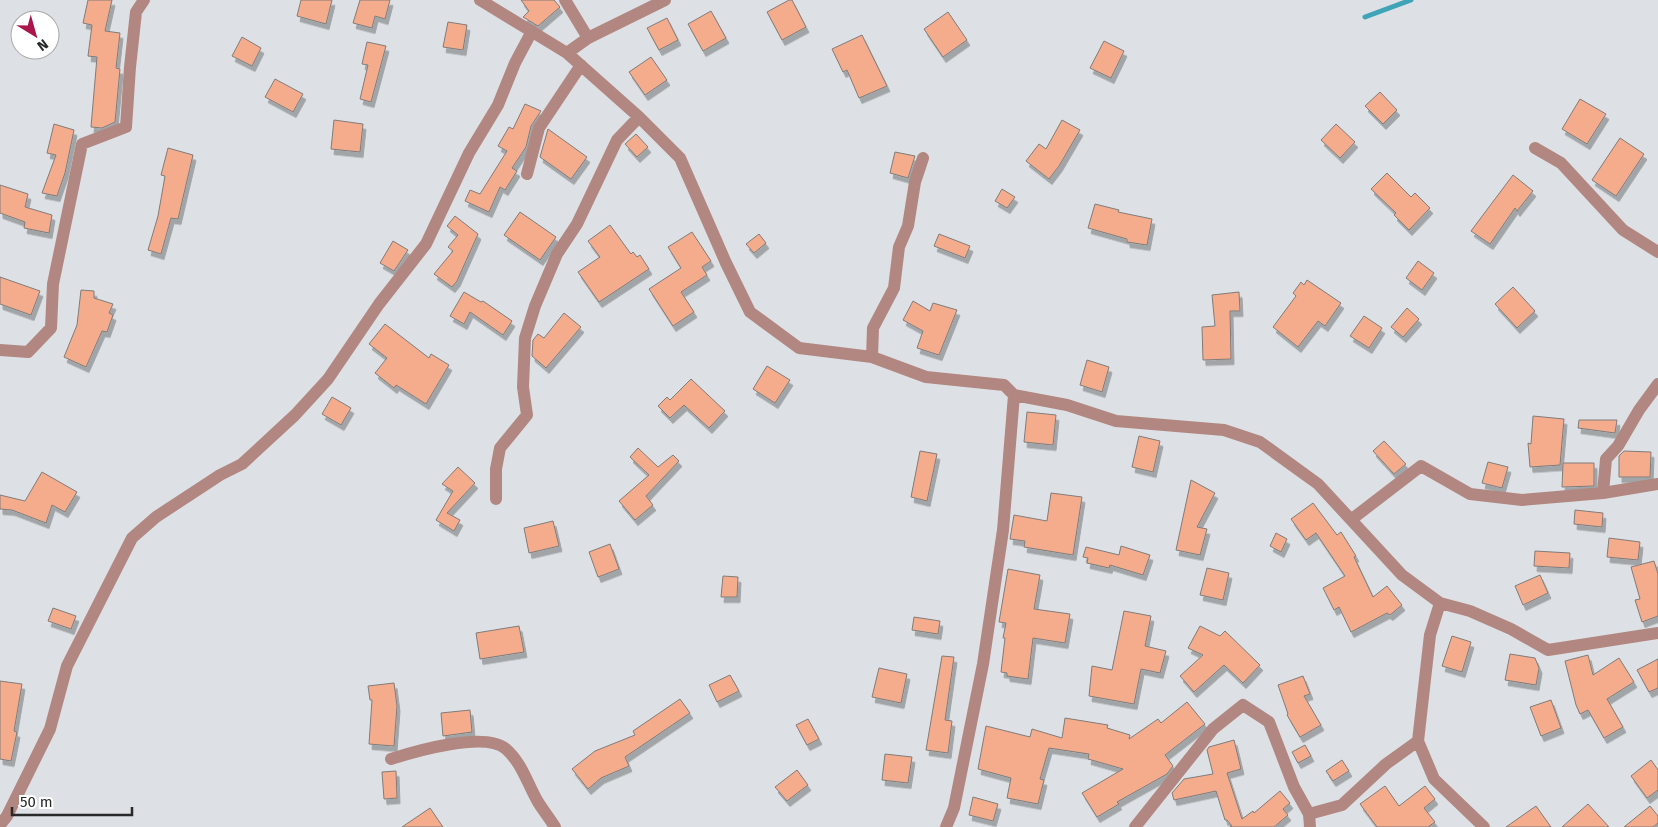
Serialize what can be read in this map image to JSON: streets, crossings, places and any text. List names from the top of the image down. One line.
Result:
{"scale_bar":"50 m","north":"bottom right"}
